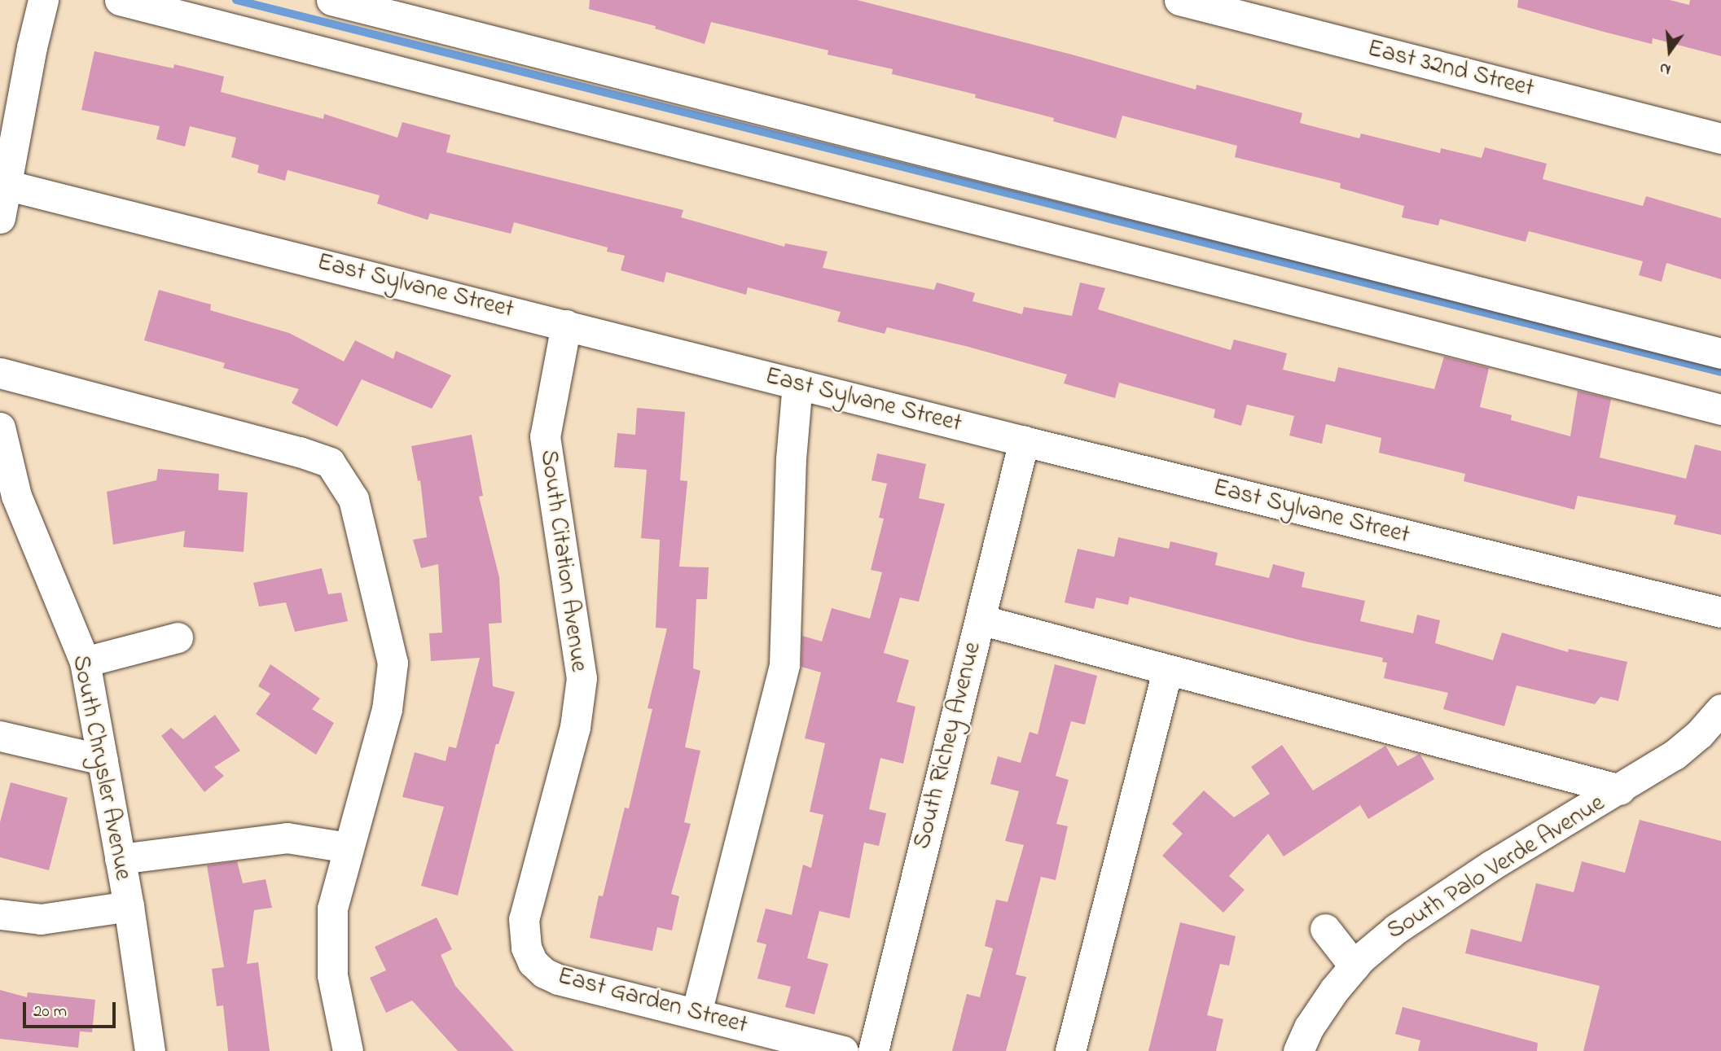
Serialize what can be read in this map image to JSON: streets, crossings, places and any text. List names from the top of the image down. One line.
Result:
{"streets":{"street":["East 32nd Street","East Sylvane Street","South Citation Avenue","South Richey Avenue","South Chrysler Avenue","South Palo Verde Avenue","East Garden Street"]},"crossings":[["East Sylvane Street","South Citation Avenue"],["East Sylvane Street","South Richey Avenue"],["South Citation Avenue","East Garden Street"]],"scale_bar":"20 m","north":"bottom"}
